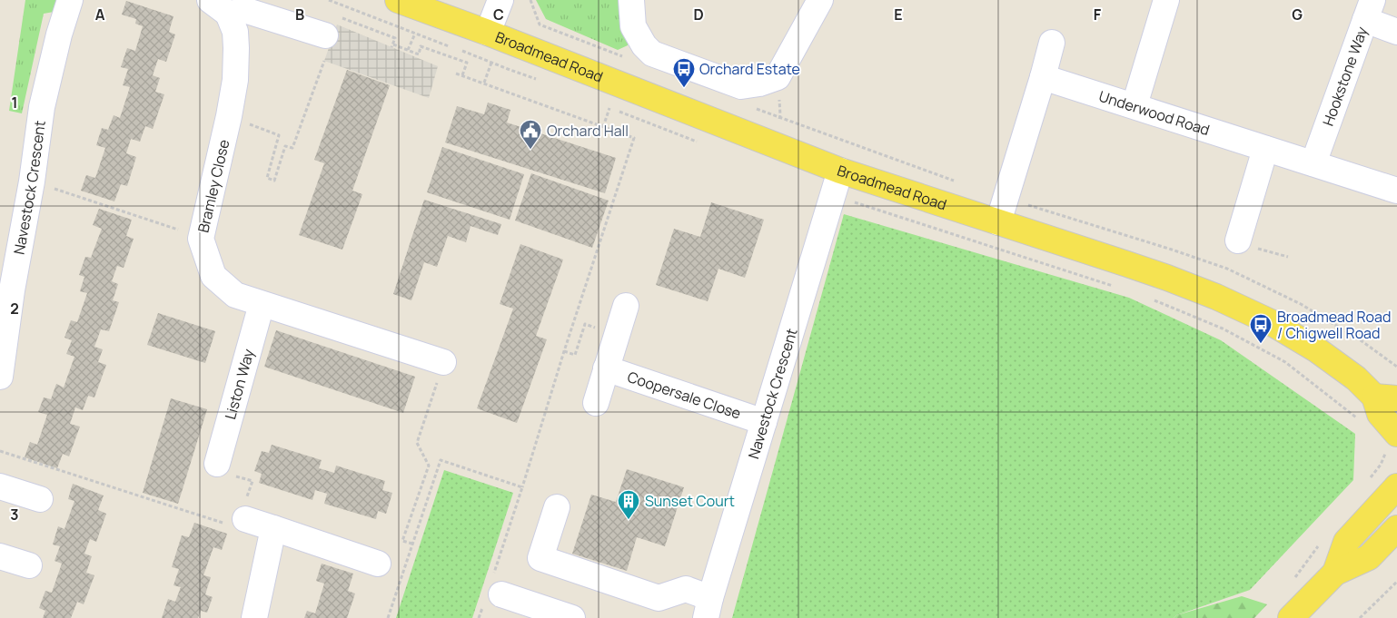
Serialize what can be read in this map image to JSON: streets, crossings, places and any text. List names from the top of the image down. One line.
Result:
{"streets":{"main road":["Broadmead Road"],"street":["Hookstone Way","Underwood Road","Bramley Close","Navestock Crescent","Liston Way","Coopersale Close"]},"crossings":[["Broadmead Road","Navestock Crescent"],["Hookstone Way","Underwood Road"],["Bramley Close","Liston Way"],["Navestock Crescent","Coopersale Close"]],"places":{"bus stop":["Orchard Estate","Broadmead Road / Chigwell Road"],"public building":["Orchard Hall"],"building":["Sunset Court"]},"grid":{"columns":["A","B","C","D","E","F","G"],"rows":["1","2","3"]}}
